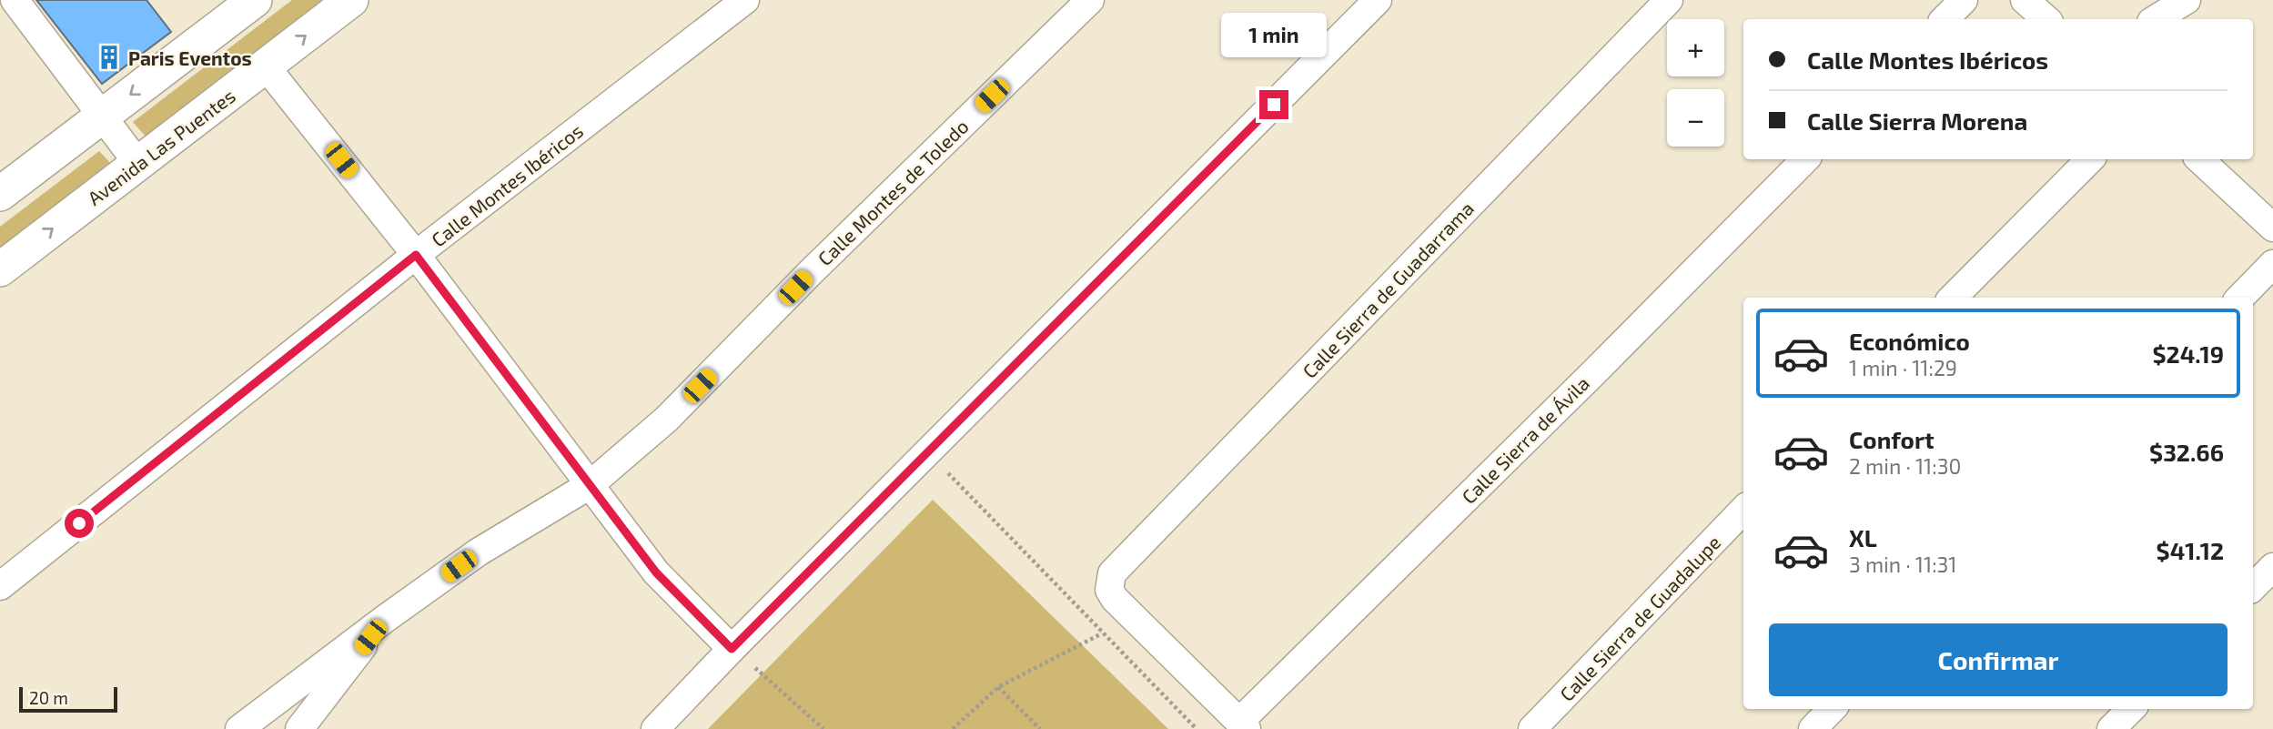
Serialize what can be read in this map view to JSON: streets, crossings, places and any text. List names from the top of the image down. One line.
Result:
{"streets":{"street":["Avenida Las Puentes","Calle Montes Ibéricos","Calle Montes de Toledo","Calle Sierra de Guadarrama","Calle Sierra de Ávila","Calle Sierra de Guadalupe"]},"crossings":[["Calle Sierra de Guadarrama","Calle Sierra de Ávila"]],"places":{"building":["Paris Eventos"]},"scale_bar":"20 m","page":{"bubble":"1 min","map_buttons":["+","−"],"banner":["Calle Montes Ibéricos","Calle Sierra Morena"],"list":[{"name":"Económico","note":"1 min · 11:29","value":"$24.19"},{"name":"Confort","note":"2 min · 11:30","value":"$32.66"},{"name":"XL","note":"3 min · 11:31","value":"$41.12"}],"buttons":"Confirmar","scale":"20 m"}}
